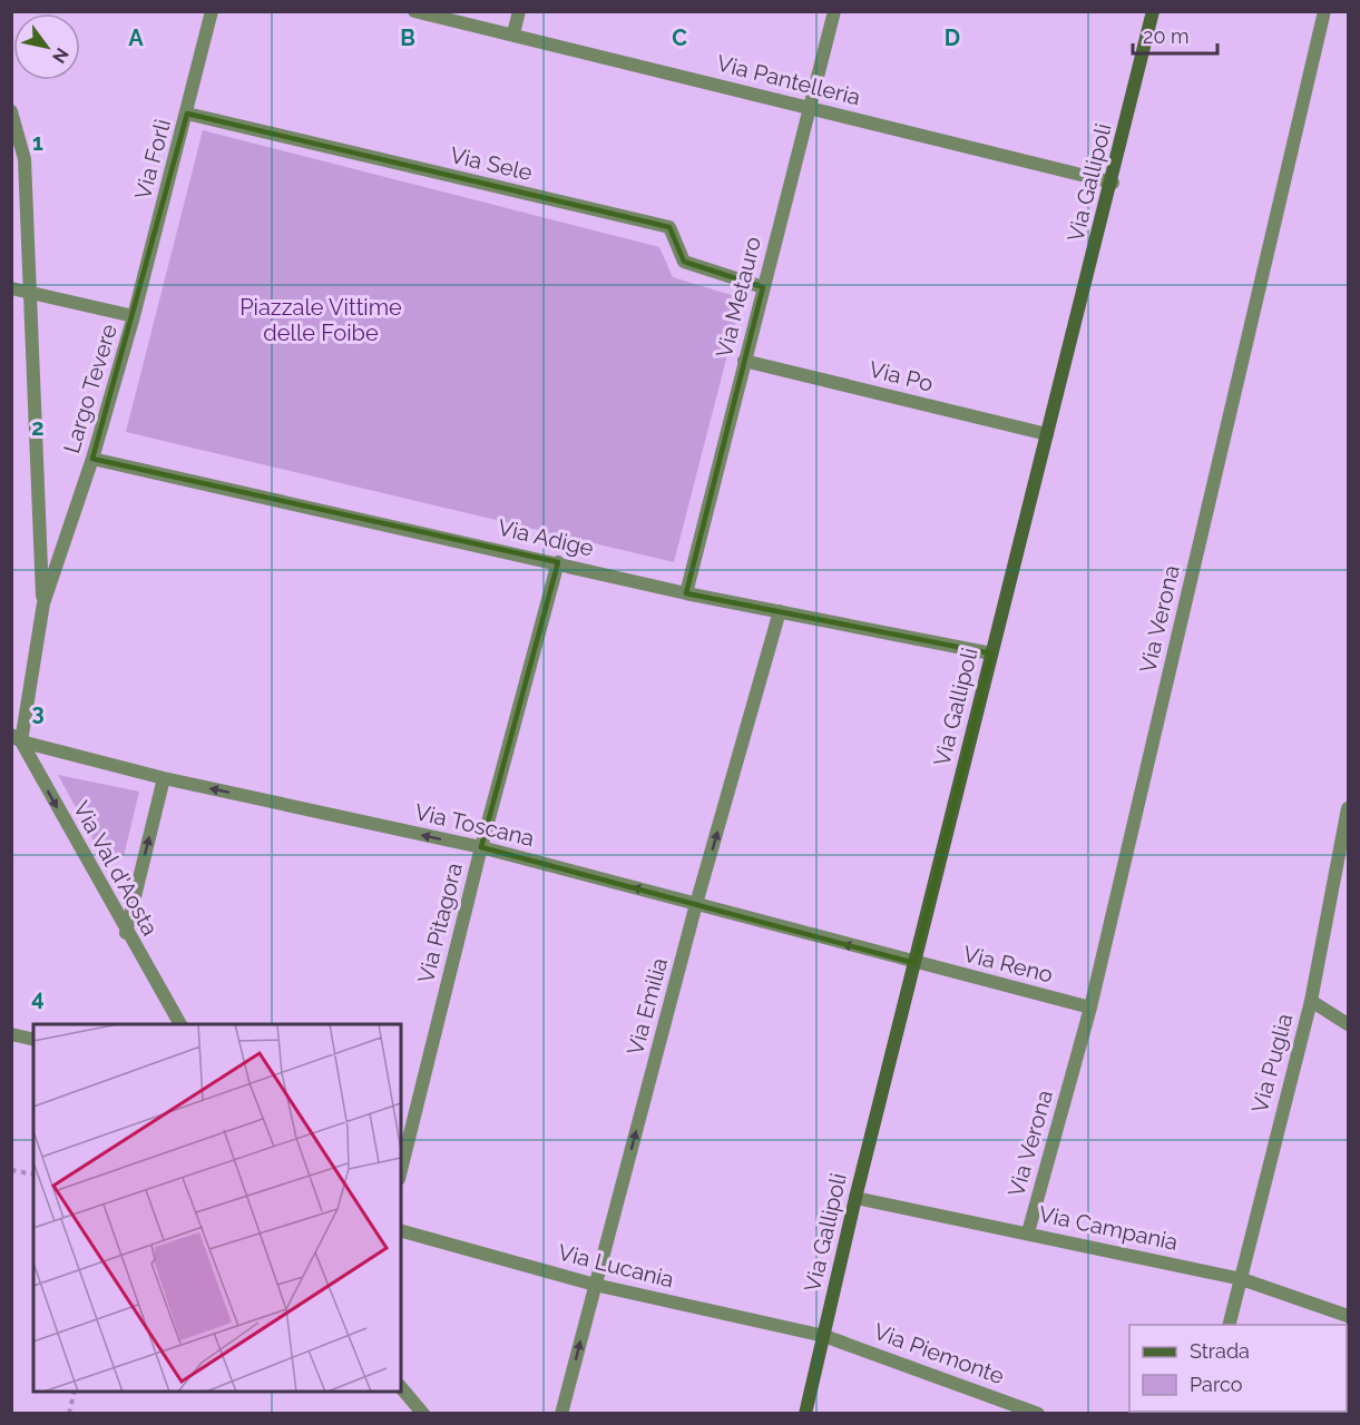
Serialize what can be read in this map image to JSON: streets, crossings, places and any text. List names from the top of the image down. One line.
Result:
{"streets":{"main road":["Via Gallipoli"],"street":["Via Pantelleria","Via Forlì","Via Sele","Via Metauro","Via Po","Largo Tevere","Via Adige","Via Verona","Via Toscana","Via Val d'Aosta","Via Pitagora","Via Reno","Via Emilia","Via Puglia","Via Campania","Via Lucania","Via Piemonte"]},"crossings":[["Via Pantelleria","Via Gallipoli"],["Via Pantelleria","Via Metauro"],["Via Forlì","Via Sele"],["Via Forlì","Largo Tevere"],["Via Sele","Via Metauro"],["Via Gallipoli","Via Po"],["Via Gallipoli","Via Adige"],["Via Gallipoli","Via Toscana"],["Via Gallipoli","Via Reno"],["Via Gallipoli","Via Campania"],["Via Gallipoli","Via Lucania"],["Via Gallipoli","Via Piemonte"],["Via Metauro","Via Po"],["Via Metauro","Via Adige"],["Largo Tevere","Via Adige"],["Largo Tevere","Via Toscana"],["Largo Tevere","Via Val d'Aosta"],["Via Adige","Via Pitagora"],["Via Adige","Via Emilia"],["Via Verona","Via Reno"],["Via Verona","Via Campania"],["Via Toscana","Via Val d'Aosta"],["Via Toscana","Via Pitagora"],["Via Toscana","Via Reno"],["Via Toscana","Via Emilia"],["Via Emilia","Via Lucania"],["Via Puglia","Via Campania"],["Via Lucania","Via Piemonte"]],"one_way":["Via Toscana","Via Val d'Aosta","Via Emilia"],"parks":["Piazzale Vittime delle Foibe"],"legend":["Strada","Parco"],"scale_bar":"20 m","north":"bottom right","grid":{"columns":["A","B","C","D"],"rows":["1","2","3","4"]}}
